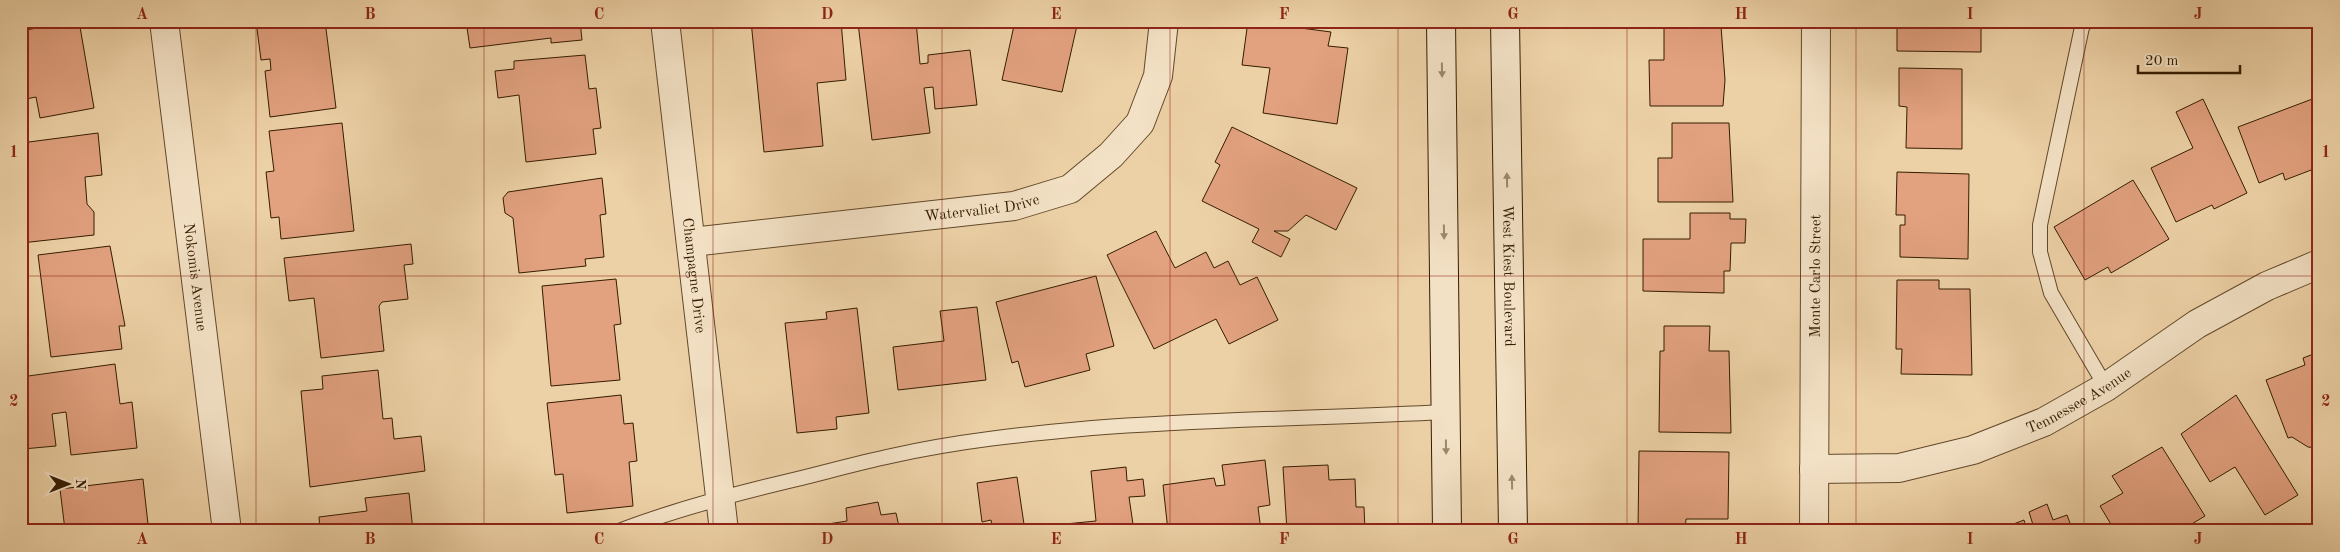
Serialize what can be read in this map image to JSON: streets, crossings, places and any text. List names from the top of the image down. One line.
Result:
{"streets":{"street":["Watervaliet Drive","Nokomis Avenue","Champagne Drive","West Kiest Boulevard","Monte Carlo Street","Tennessee Avenue"]},"crossings":[["Watervaliet Drive","Champagne Drive"],["Monte Carlo Street","Tennessee Avenue"]],"scale_bar":"20 m","north":"right","grid":{"columns":["A","B","C","D","E","F","G","H","I","J"],"rows":["1","2"]}}
